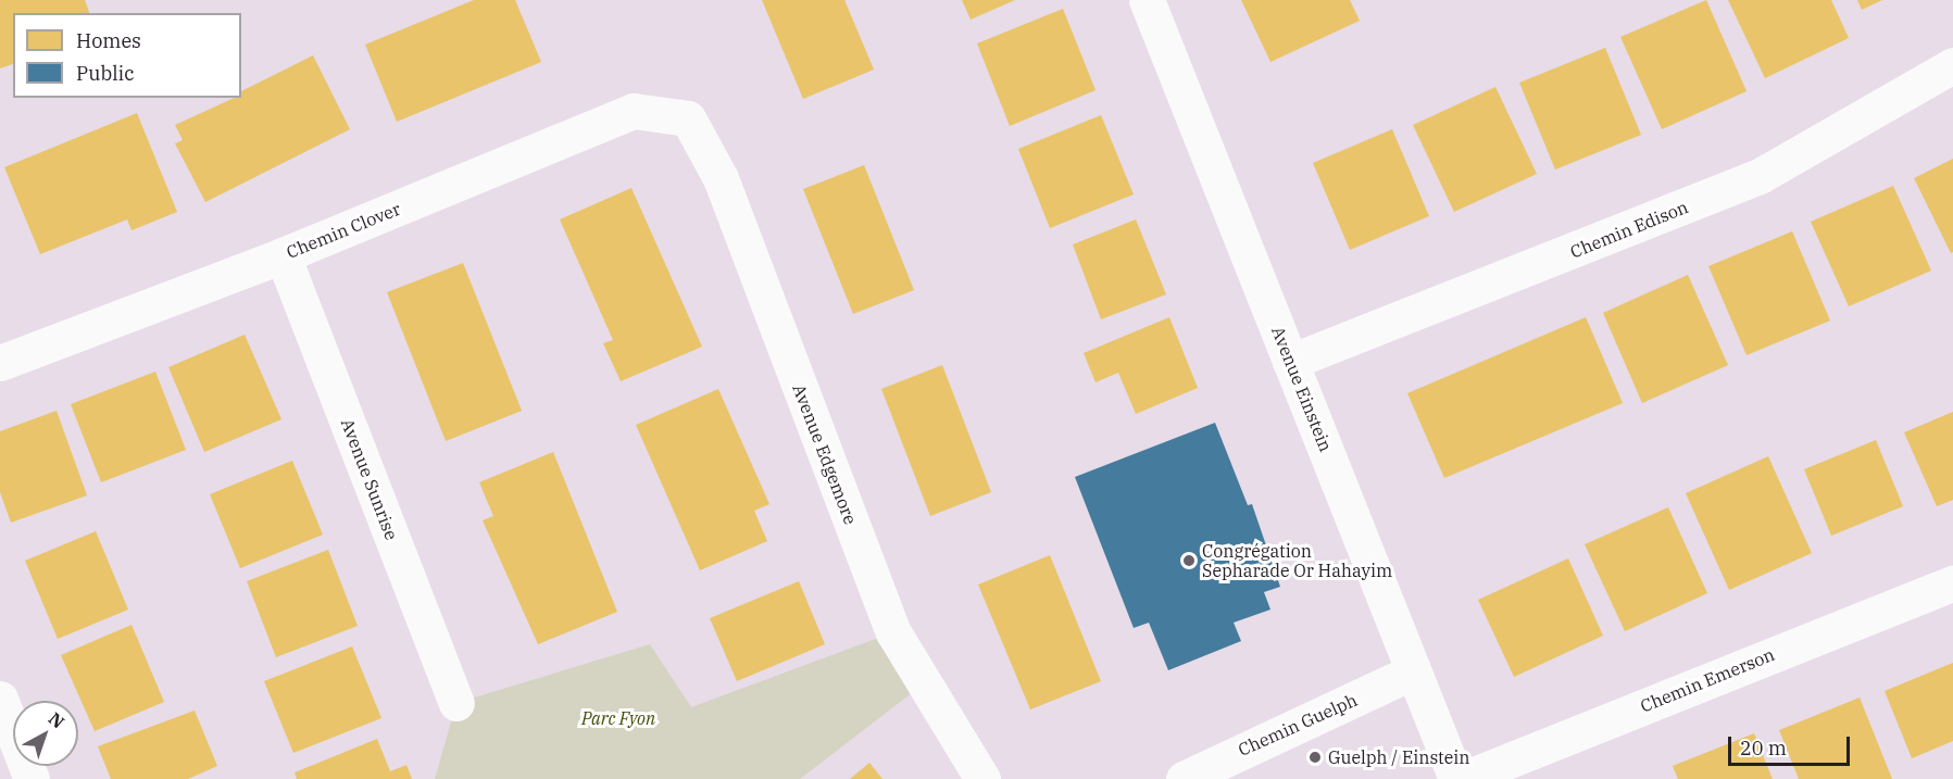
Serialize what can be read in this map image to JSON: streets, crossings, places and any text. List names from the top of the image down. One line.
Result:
{"streets":{"street":["Chemin Edison","Chemin Clover","Avenue Einstein","Avenue Edgemore","Avenue Sunrise","Chemin Emerson","Chemin Guelph"]},"crossings":[["Chemin Edison","Avenue Einstein"],["Chemin Clover","Avenue Edgemore"],["Chemin Clover","Avenue Sunrise"],["Avenue Einstein","Chemin Guelph"]],"parks":["Parc Fyon"],"places":["Congrégation Sepharade Or Hahayim","Guelph / Einstein"],"legend":["Homes","Public"],"scale_bar":"20 m","north":"top right"}
